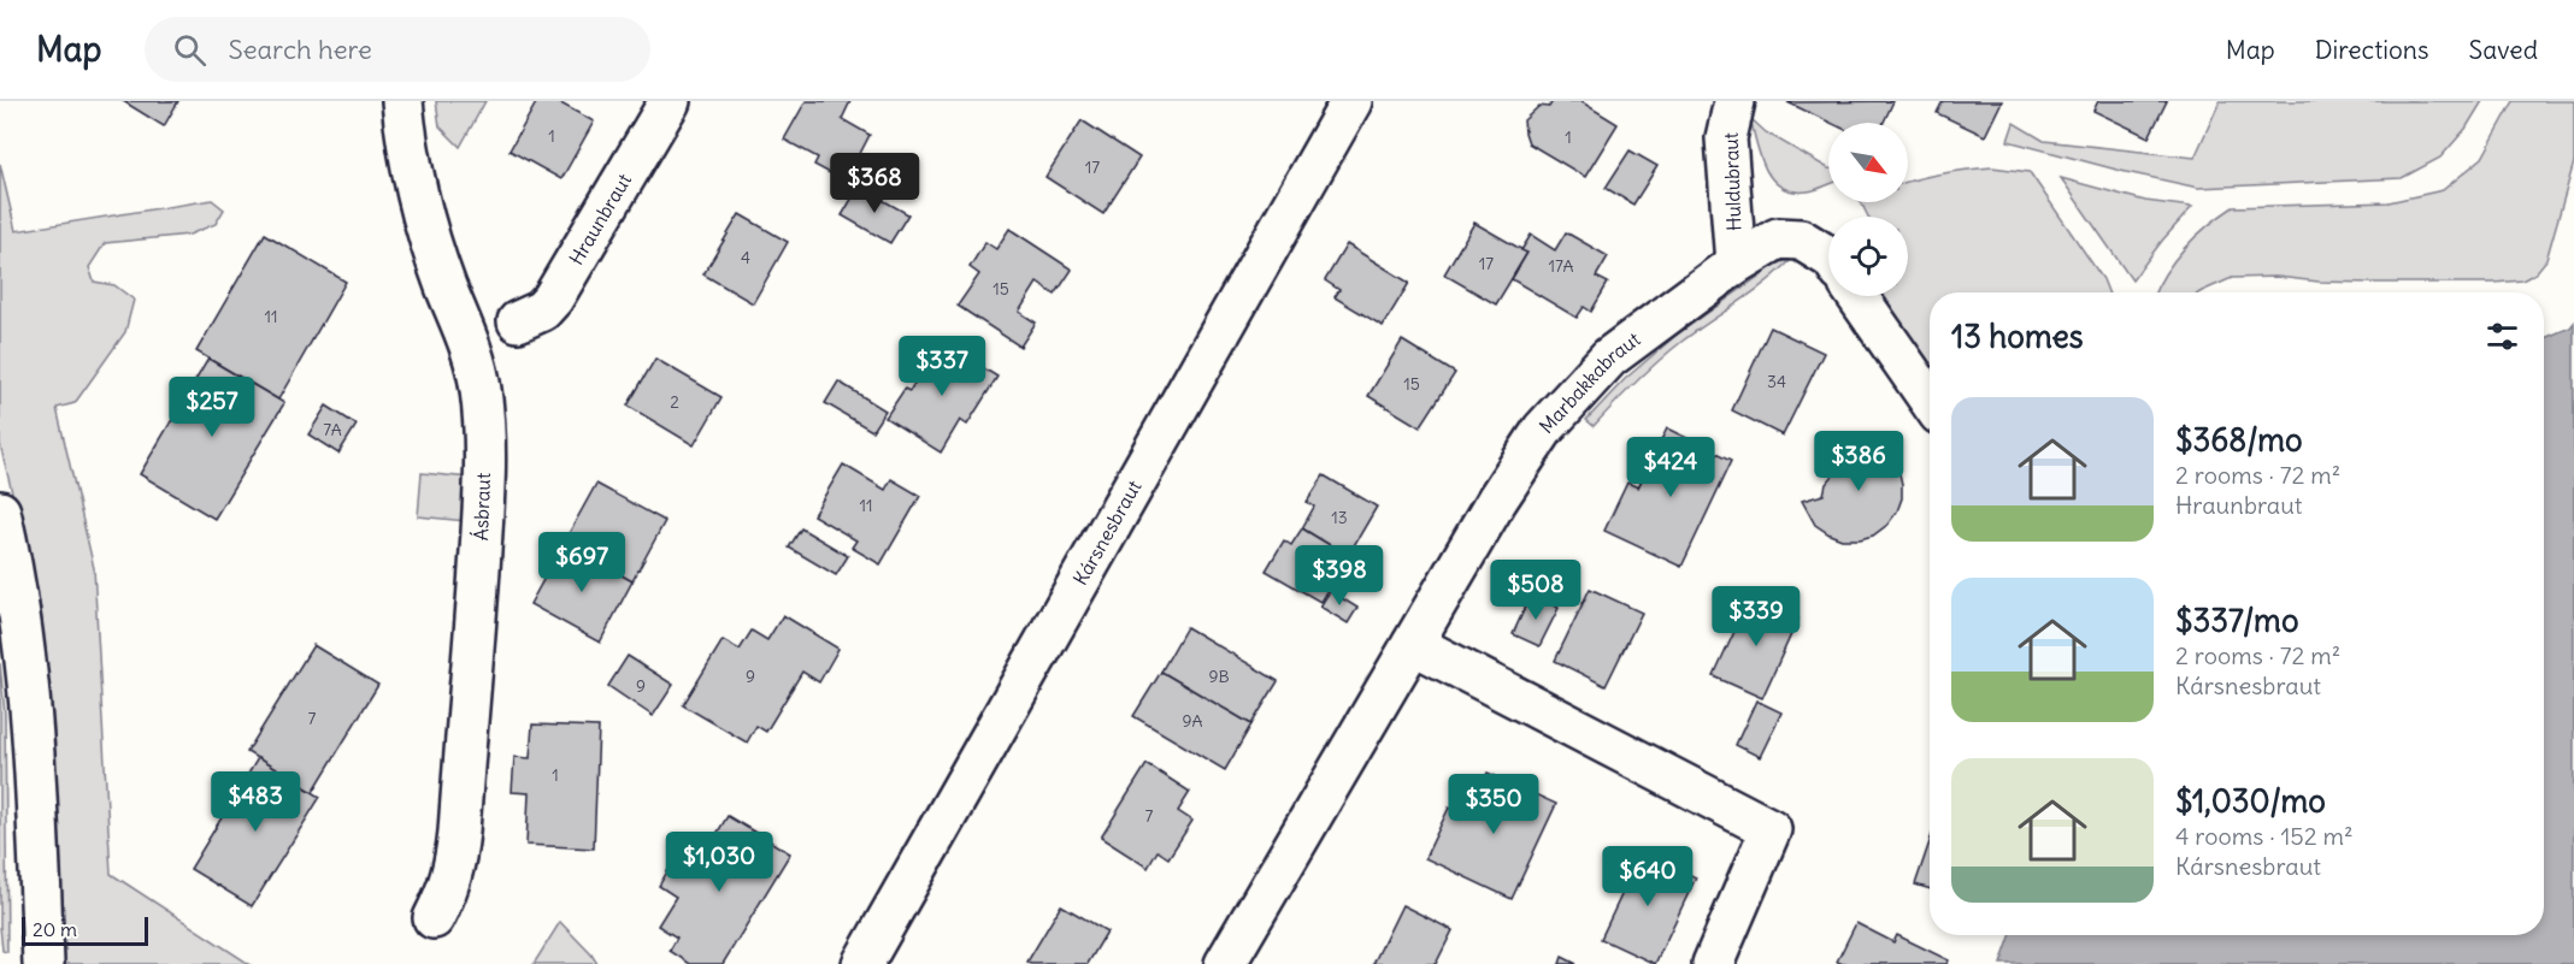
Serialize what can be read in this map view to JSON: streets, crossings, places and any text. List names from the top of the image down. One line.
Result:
{"streets":{"street":["Huldubraut","Hraunbraut","Marbakkabraut","Ásbraut","Kársnesbraut"]},"crossings":[["Huldubraut","Marbakkabraut"]],"house_numbers":["1","1","17","4","17","17A","15","11","34","15","2","7A","11","13","9","9B","9","7","9A","1","7"],"scale_bar":"20 m","north":"bottom right","page":{"header":"Map","search":"Search here","nav":["Map","Directions","Saved"],"price":["$368","$337","$257","$386","$424","$697","$398","$508","$339","$483","$350","$1,030","$640"],"heading":"13 homes","list":[{"name":"$368/mo","note":"2 rooms · 72 m² · Hraunbraut"},{"name":"$337/mo","note":"2 rooms · 72 m² · Kársnesbraut"},{"name":"$1,030/mo","note":"4 rooms · 152 m² · Kársnesbraut"}],"scale":"20 m"}}
